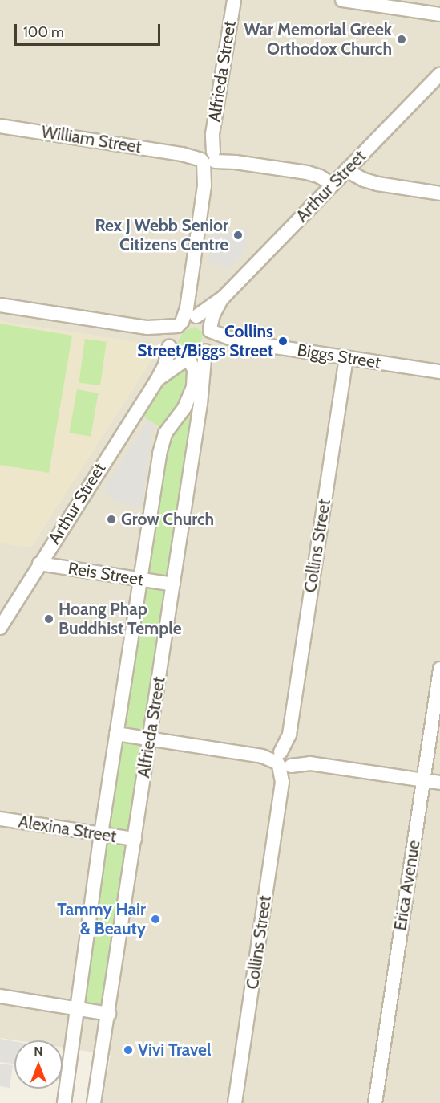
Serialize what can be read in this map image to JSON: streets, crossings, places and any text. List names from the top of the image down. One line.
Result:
{"streets":{"street":["Alfrieda Street","William Street","Arthur Street","Biggs Street","Collins Street","Reis Street","Alexina Street","Erica Avenue"]},"crossings":[["Alfrieda Street","William Street"],["Alfrieda Street","Arthur Street"],["Alfrieda Street","Biggs Street"],["Alfrieda Street","Reis Street"],["Alfrieda Street","Alexina Street"],["William Street","Arthur Street"],["Arthur Street","Biggs Street"],["Arthur Street","Reis Street"],["Biggs Street","Collins Street"]],"places":["War Memorial Greek Orthodox Church","Rex J Webb Senior Citizens Centre","Collins Street/Biggs Street","Grow Church","Hoang Phap Buddhist Temple","Tammy Hair & Beauty","Vivi Travel"],"scale_bar":"100 m","north":"top"}
